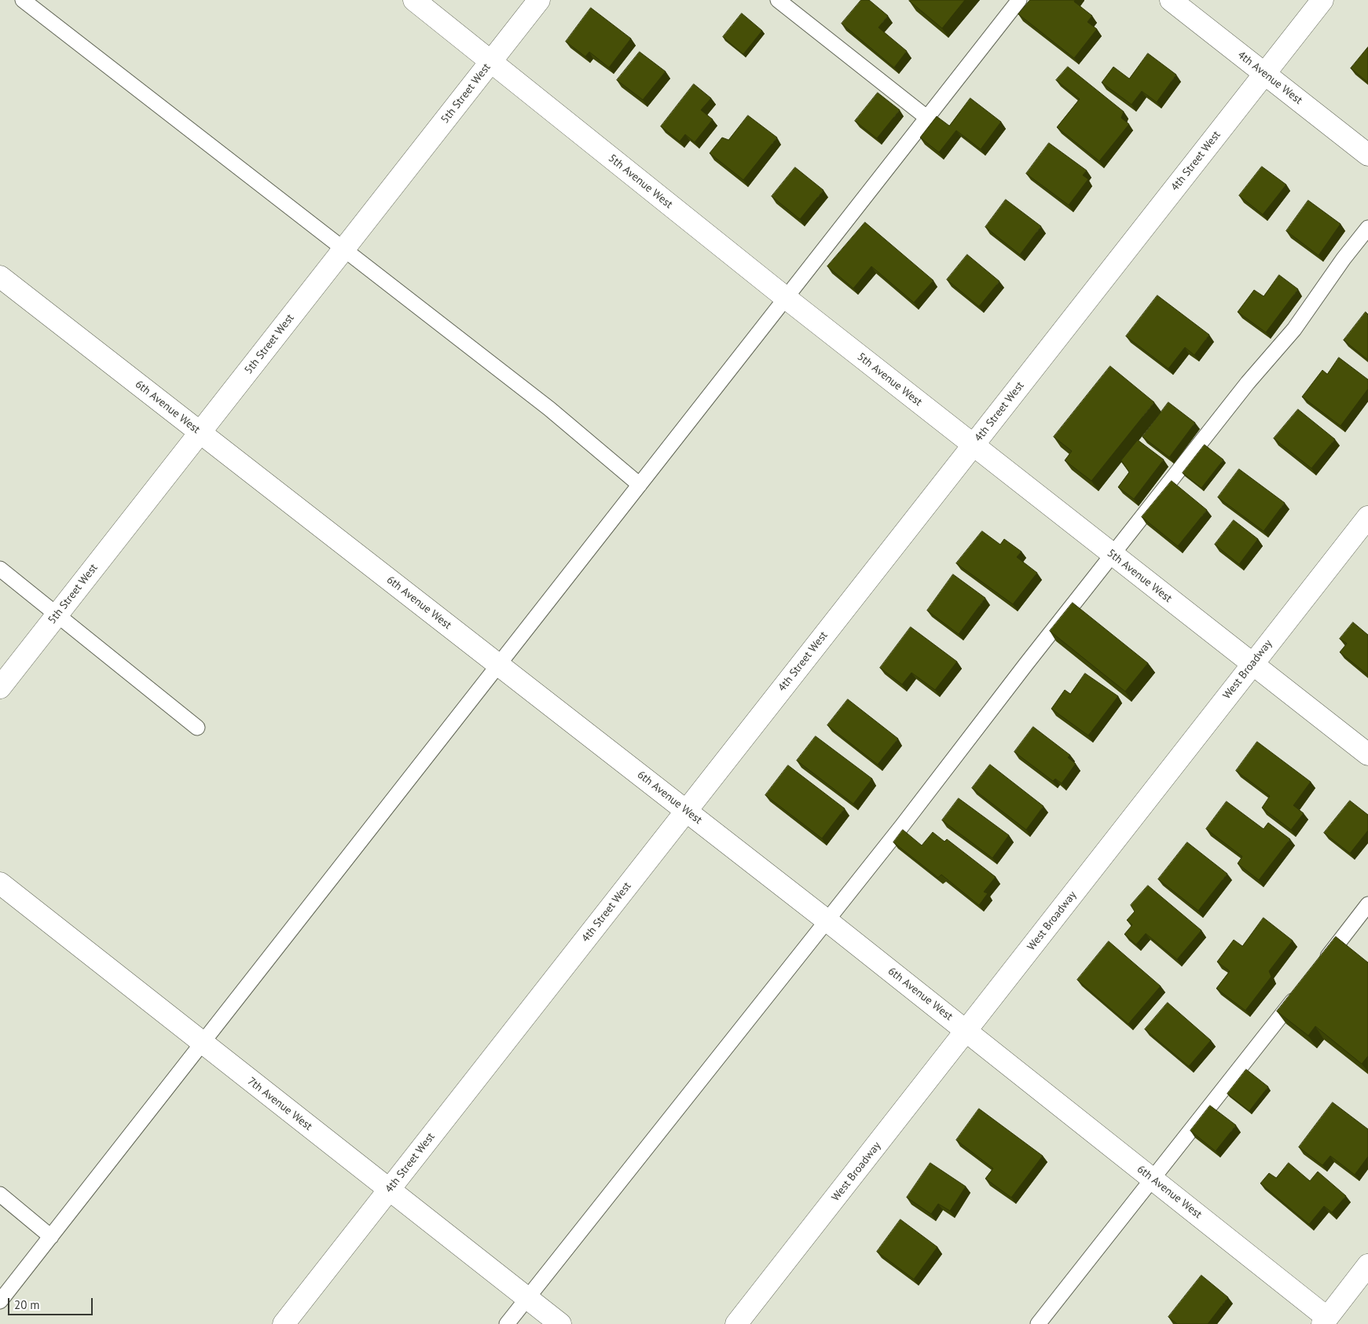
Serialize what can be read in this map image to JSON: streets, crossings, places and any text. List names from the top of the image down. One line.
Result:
{"streets":{"street":["4th Avenue West","5th Street West","4th Street West","5th Avenue West","6th Avenue West","West Broadway","7th Avenue West"]},"crossings":[["4th Avenue West","4th Street West"],["5th Street West","5th Avenue West"],["5th Street West","6th Avenue West"],["4th Street West","5th Avenue West"],["4th Street West","6th Avenue West"],["4th Street West","7th Avenue West"],["5th Avenue West","West Broadway"],["6th Avenue West","West Broadway"]],"scale_bar":"20 m"}
